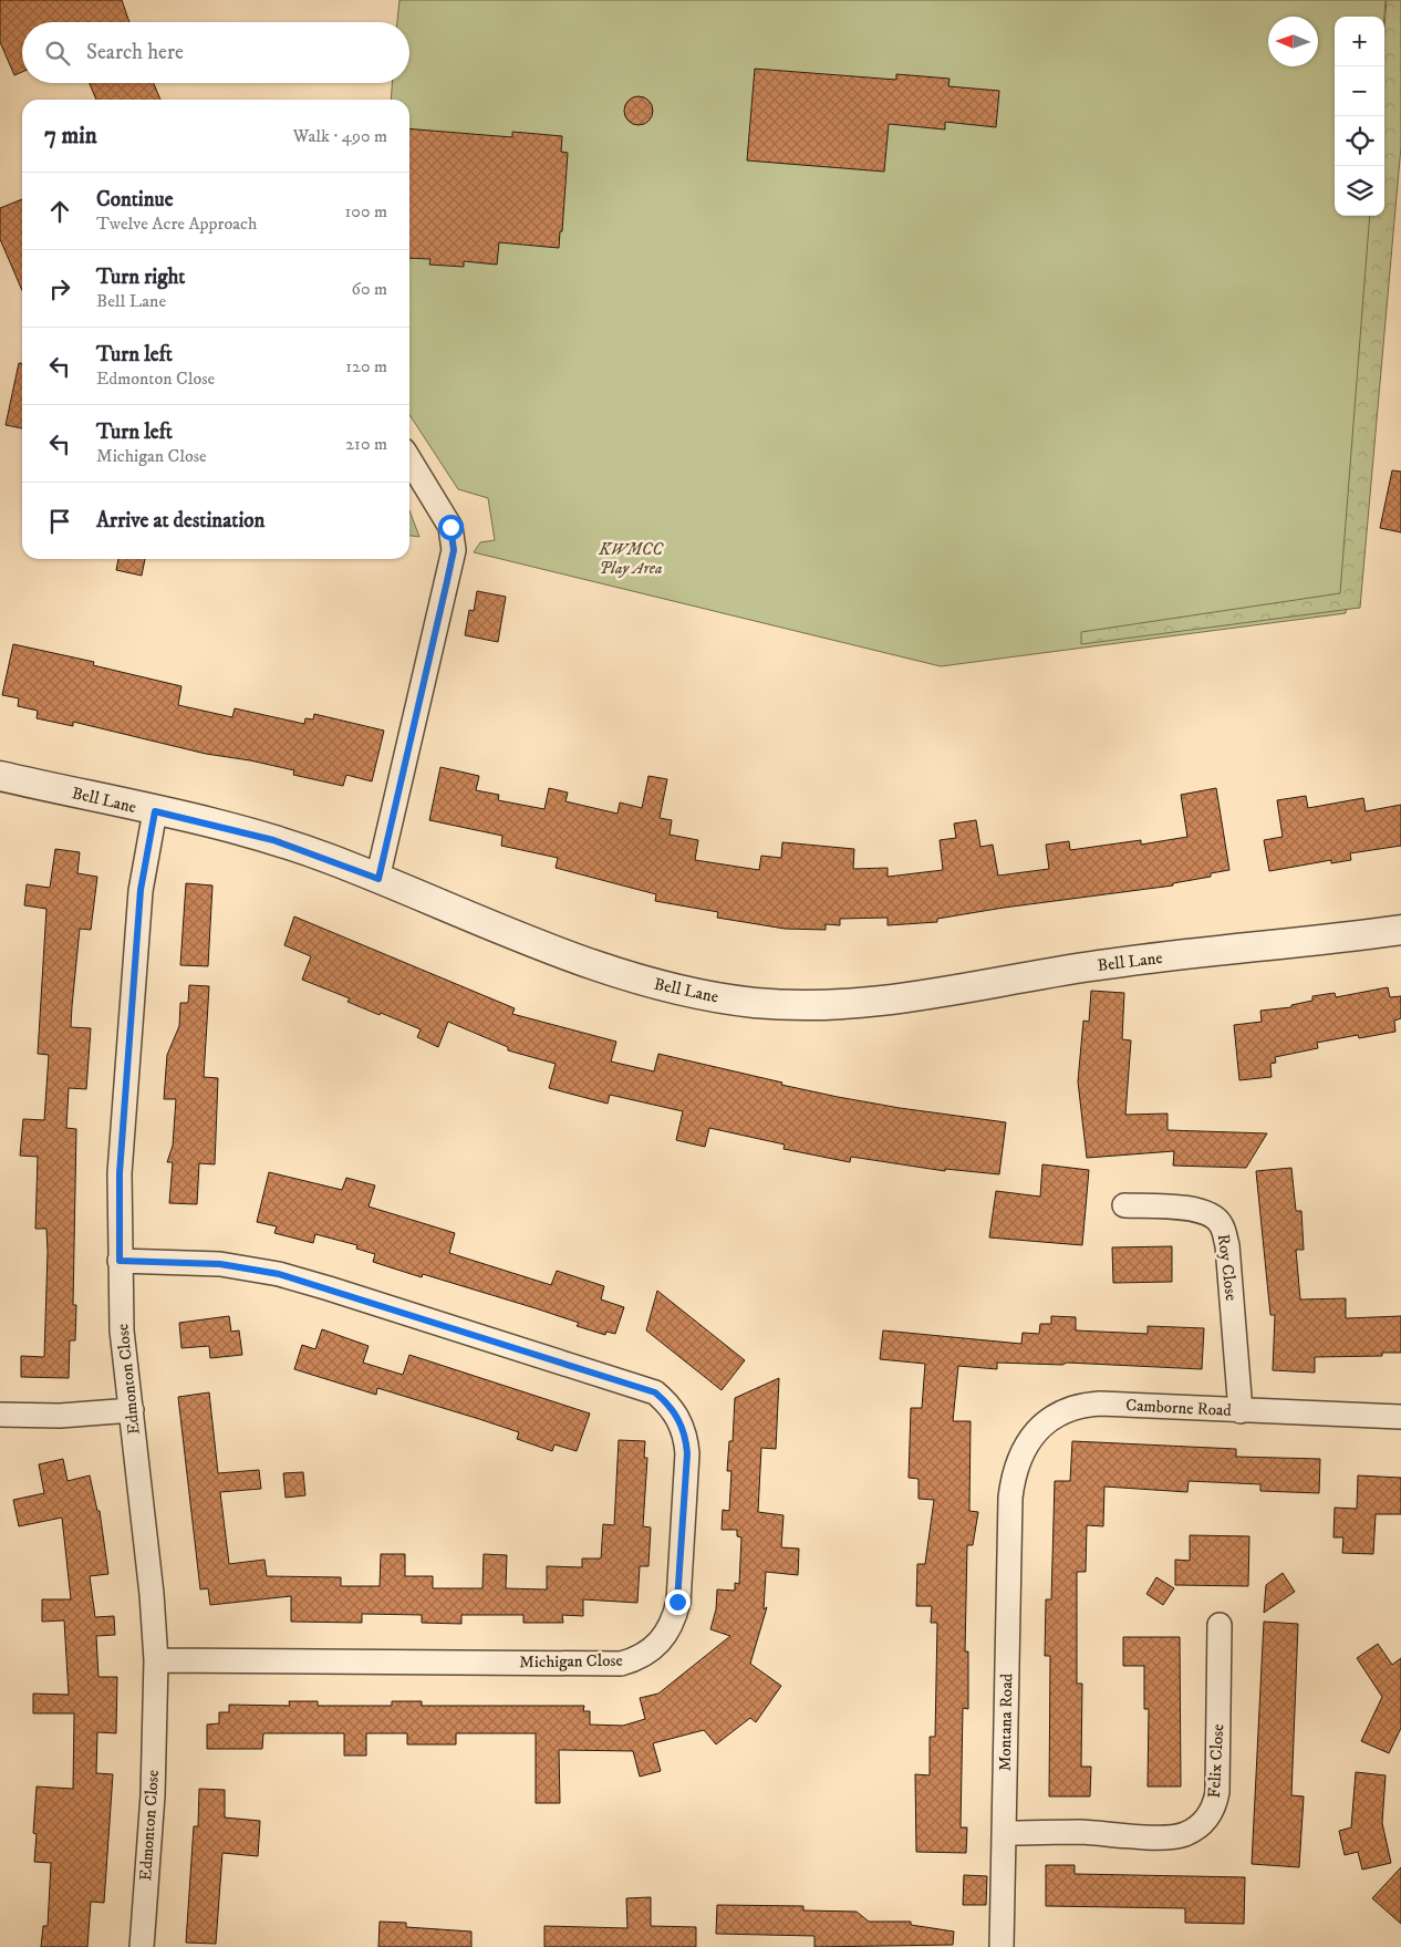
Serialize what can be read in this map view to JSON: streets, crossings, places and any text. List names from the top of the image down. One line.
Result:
{"streets":{"street":["Bell Lane","Roy Close","Edmonton Close","Camborne Road","Michigan Close","Montana Road","Felix Close"]},"crossings":[["Bell Lane","Edmonton Close"],["Roy Close","Camborne Road"],["Edmonton Close","Michigan Close"],["Camborne Road","Montana Road"],["Montana Road","Felix Close"]],"parks":["KWMCC Play Area"],"north":"left","page":{"map_buttons":["+","−"],"search":"Search here","heading":["7 min","Walk · 490 m"],"list":[["Continue","Twelve Acre Approach","100 m"],["Turn right","Bell Lane","60 m"],["Turn left","Edmonton Close","120 m"],["Turn left","Michigan Close","210 m"],"Arrive at destination"]}}
